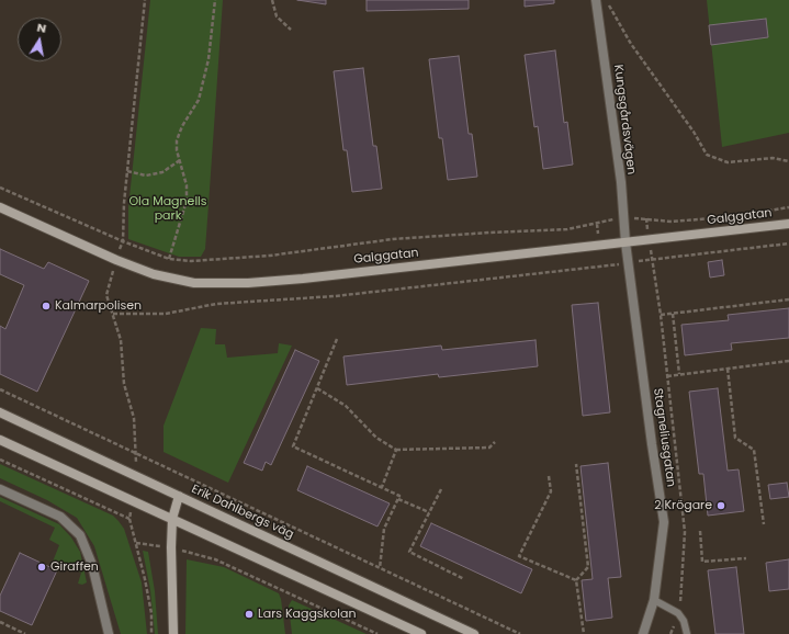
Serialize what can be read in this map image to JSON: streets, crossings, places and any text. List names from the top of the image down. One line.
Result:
{"streets":{"main road":["Galggatan","Erik Dahlbergs väg"],"street":["Kungsgårdsvägen","Stagneliusgatan"]},"crossings":[["Kungsgårdsvägen","Galggatan"],["Kungsgårdsvägen","Stagneliusgatan"],["Galggatan","Stagneliusgatan"]],"parks":["Ola Magnells park"],"places":["Kalmarpolisen","2 Krögare","Giraffen","Lars Kaggskolan"],"north":"top"}
